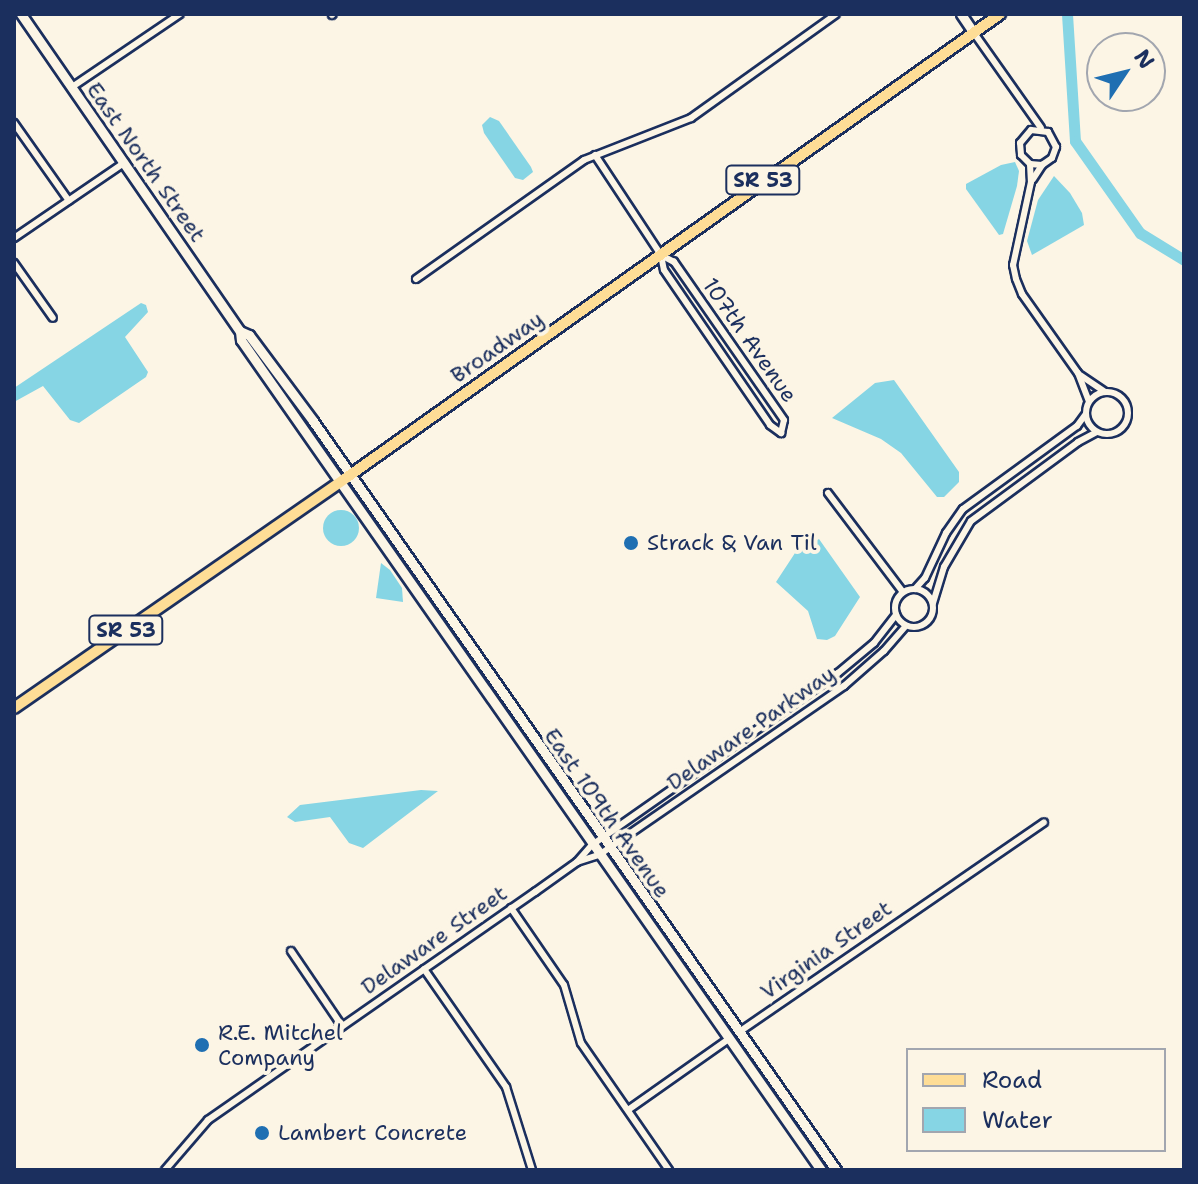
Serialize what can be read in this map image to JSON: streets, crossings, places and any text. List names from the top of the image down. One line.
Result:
{"streets":{"main road":["East North Street","SR 53","Broadway","East 109th Avenue"],"street":["107th Avenue","Delaware Parkway","Delaware Street","Virginia Street"]},"crossings":[["East North Street","Broadway"],["East North Street","East 109th Avenue"],["107th Avenue","Broadway"],["Broadway","East 109th Avenue"],["Delaware Parkway","East 109th Avenue"],["Delaware Parkway","Delaware Street"],["East 109th Avenue","Delaware Street"],["East 109th Avenue","Virginia Street"]],"places":["Strack & Van Til","R.E. Mitchel Company","Lambert Concrete"],"legend":["Road","Water"],"north":"top right"}
